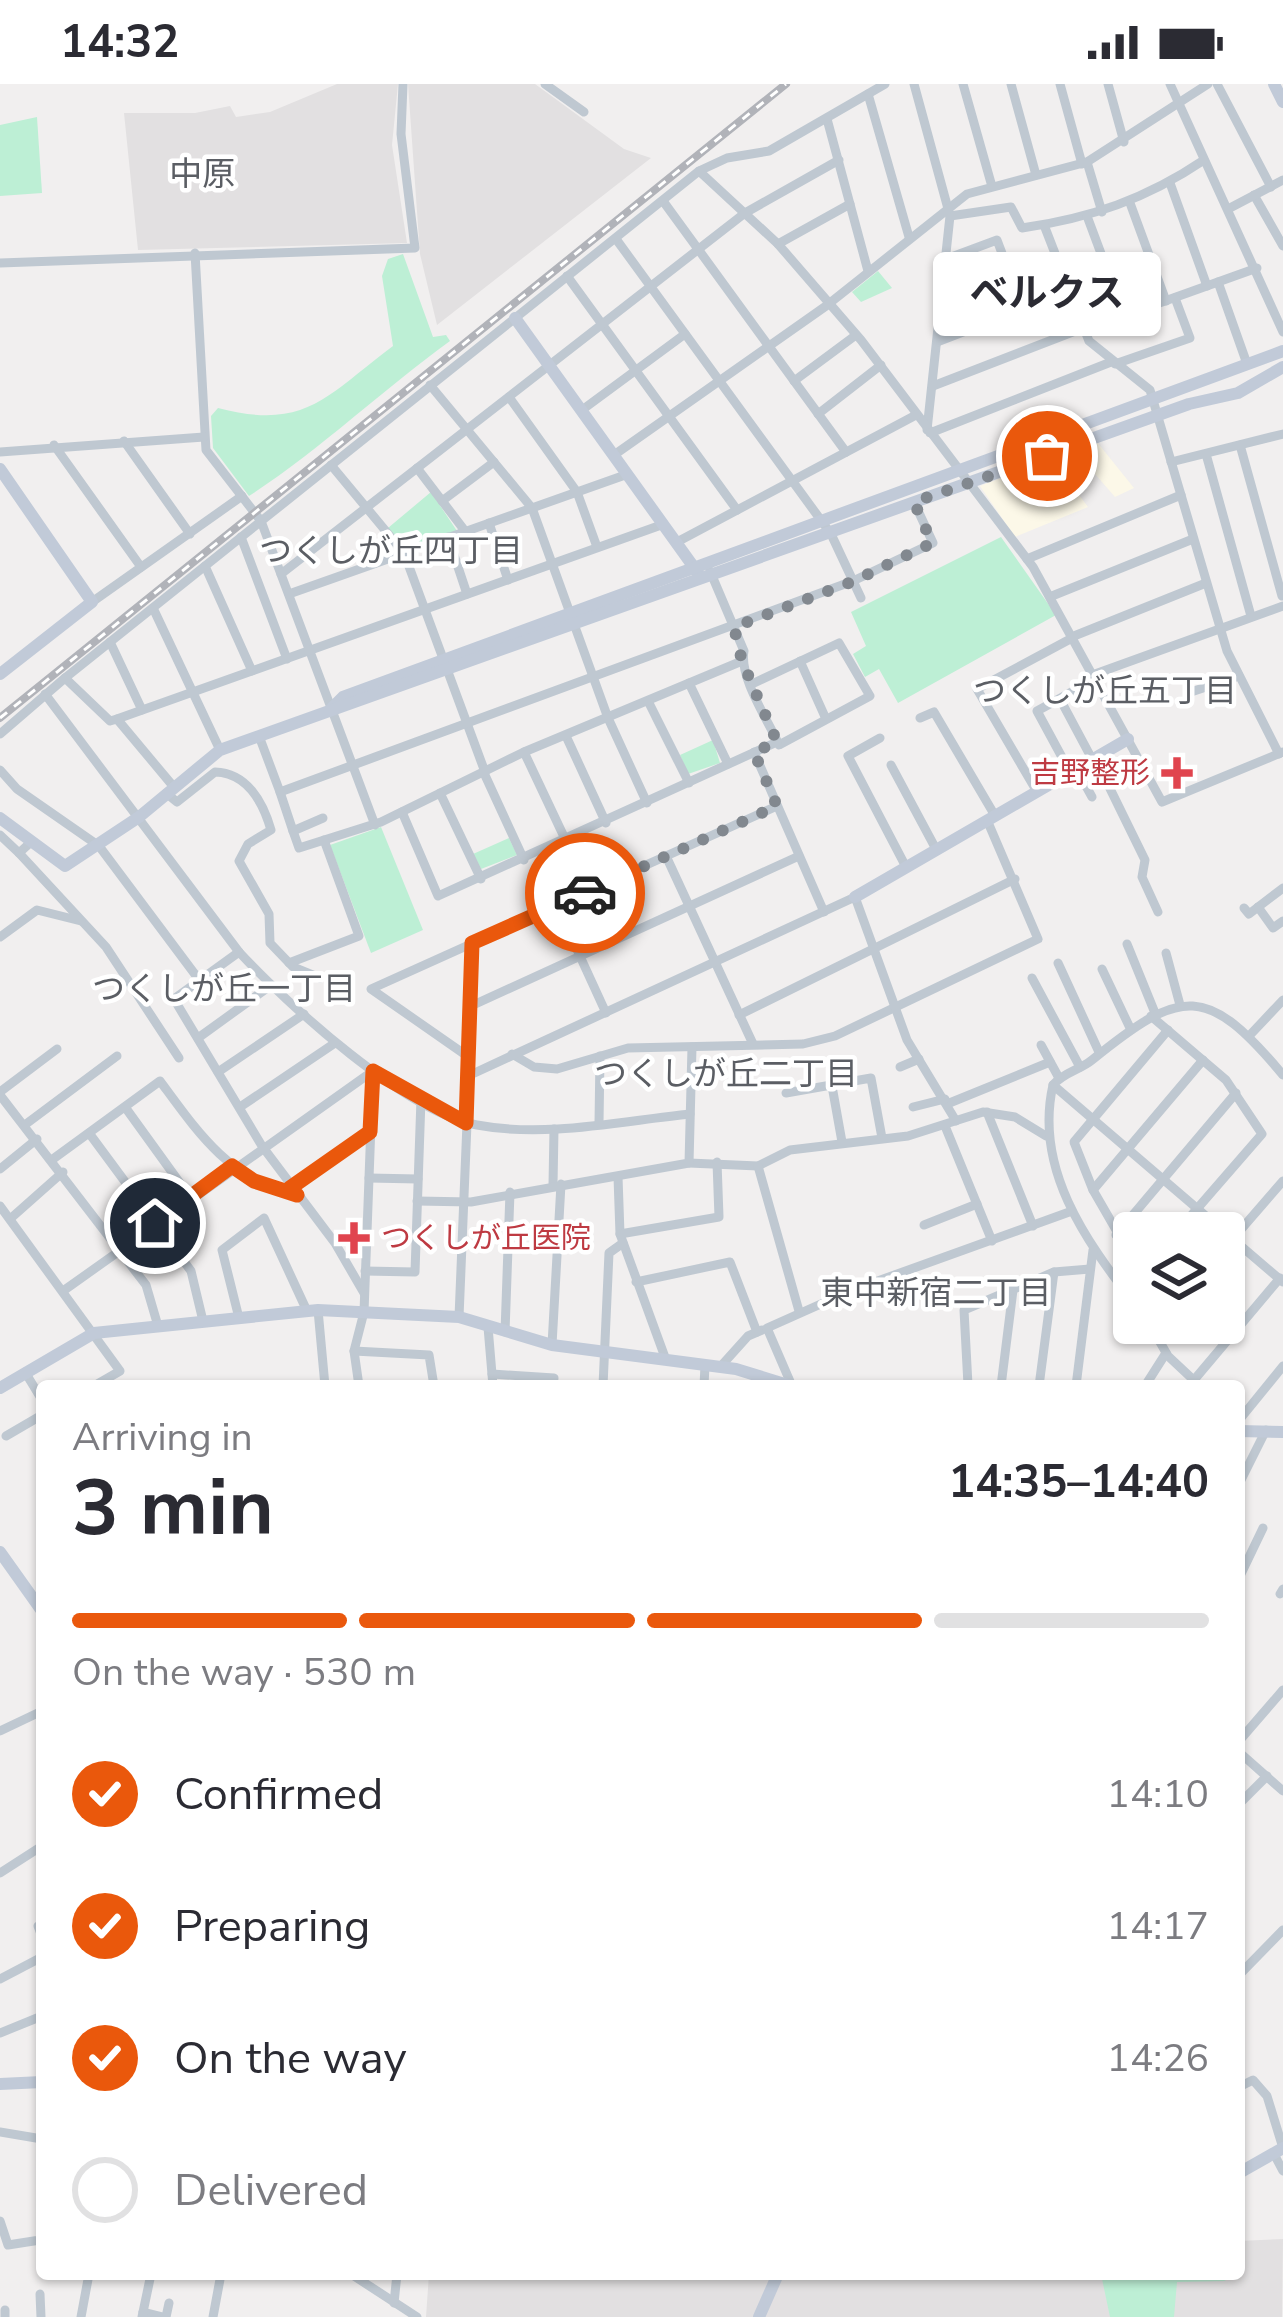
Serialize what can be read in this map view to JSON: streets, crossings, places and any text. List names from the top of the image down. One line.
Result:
{"districts":["中原","つくしが丘四丁目","つくしが丘五丁目","つくしが丘一丁目","つくしが丘二丁目","東中新宿二丁目"],"places":{"other":["ベルクス"],"health":["吉野整形","つくしが丘医院"]},"page":{"status":"14:32","bubble":"ベルクス","heading":["3 min","Arriving in","14:35–14:40"],"bar":"On the way · 530 m","list":[["Confirmed","14:10"],["Preparing","14:17"],["On the way","14:26"],"Delivered"]}}
